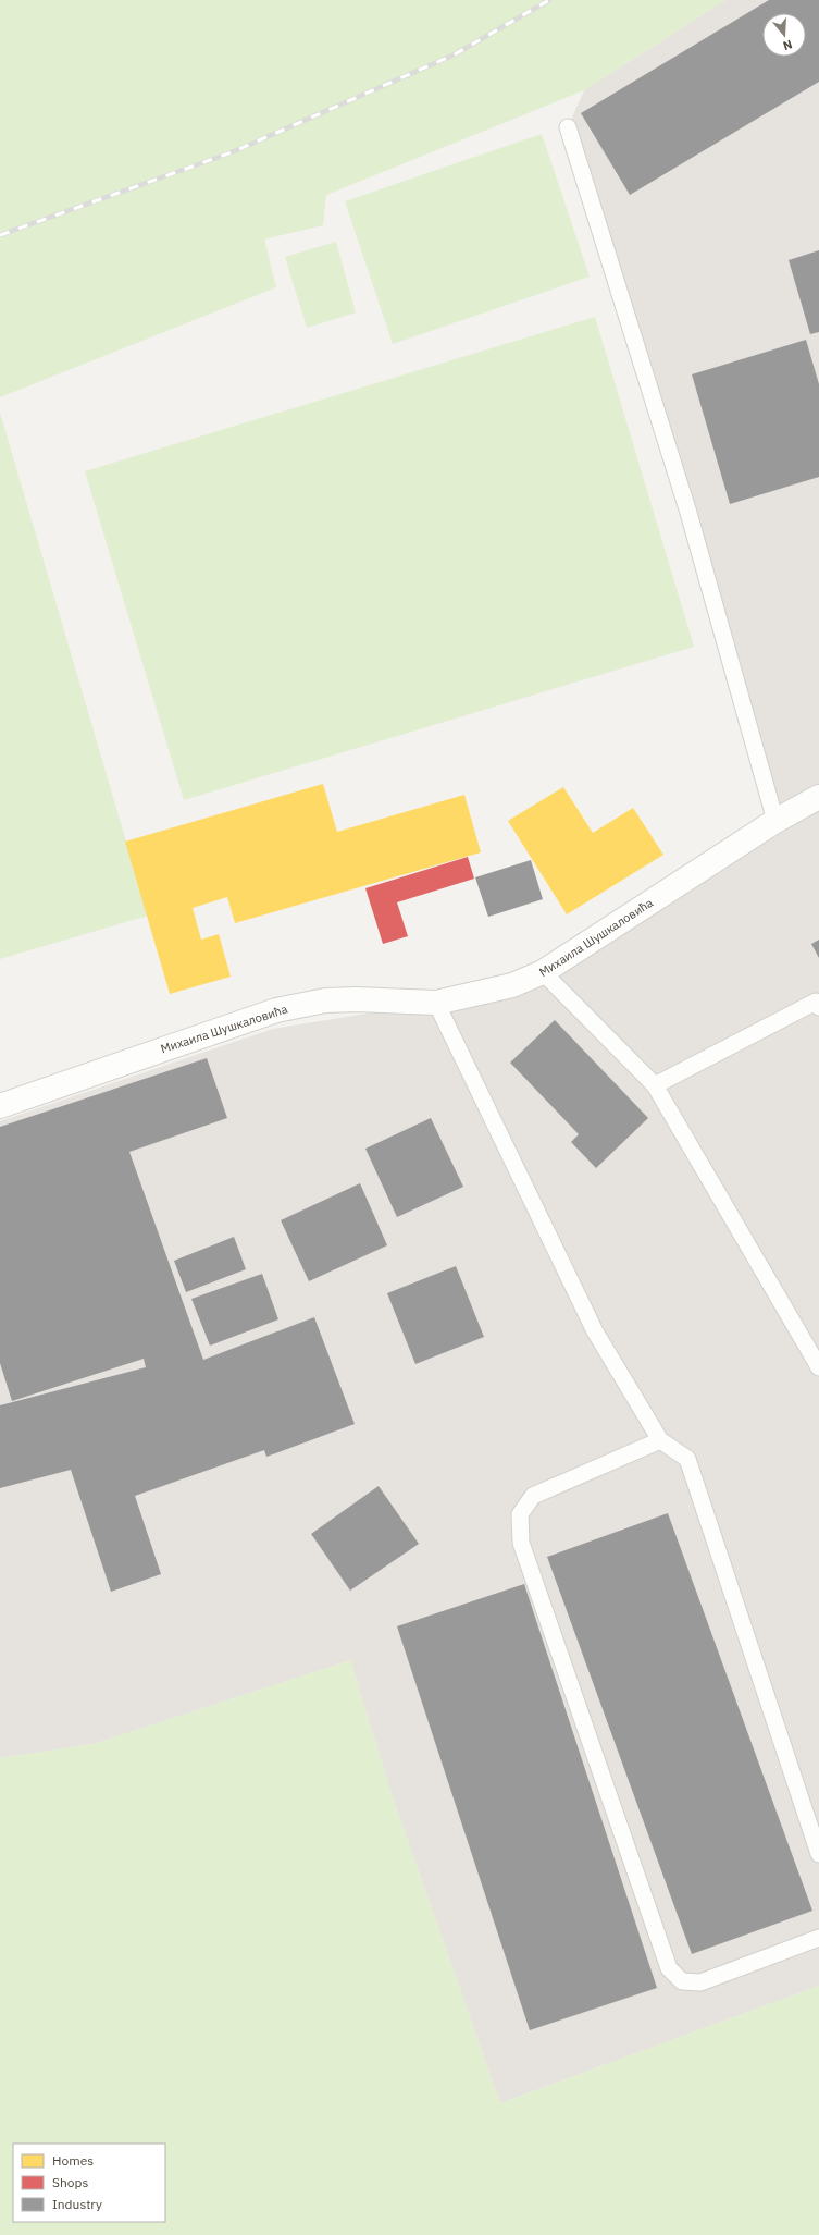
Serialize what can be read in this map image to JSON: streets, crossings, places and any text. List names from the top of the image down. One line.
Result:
{"streets":{"street":["Михаила Шушкаловића"]},"legend":["Homes","Shops","Industry"],"north":"bottom"}
